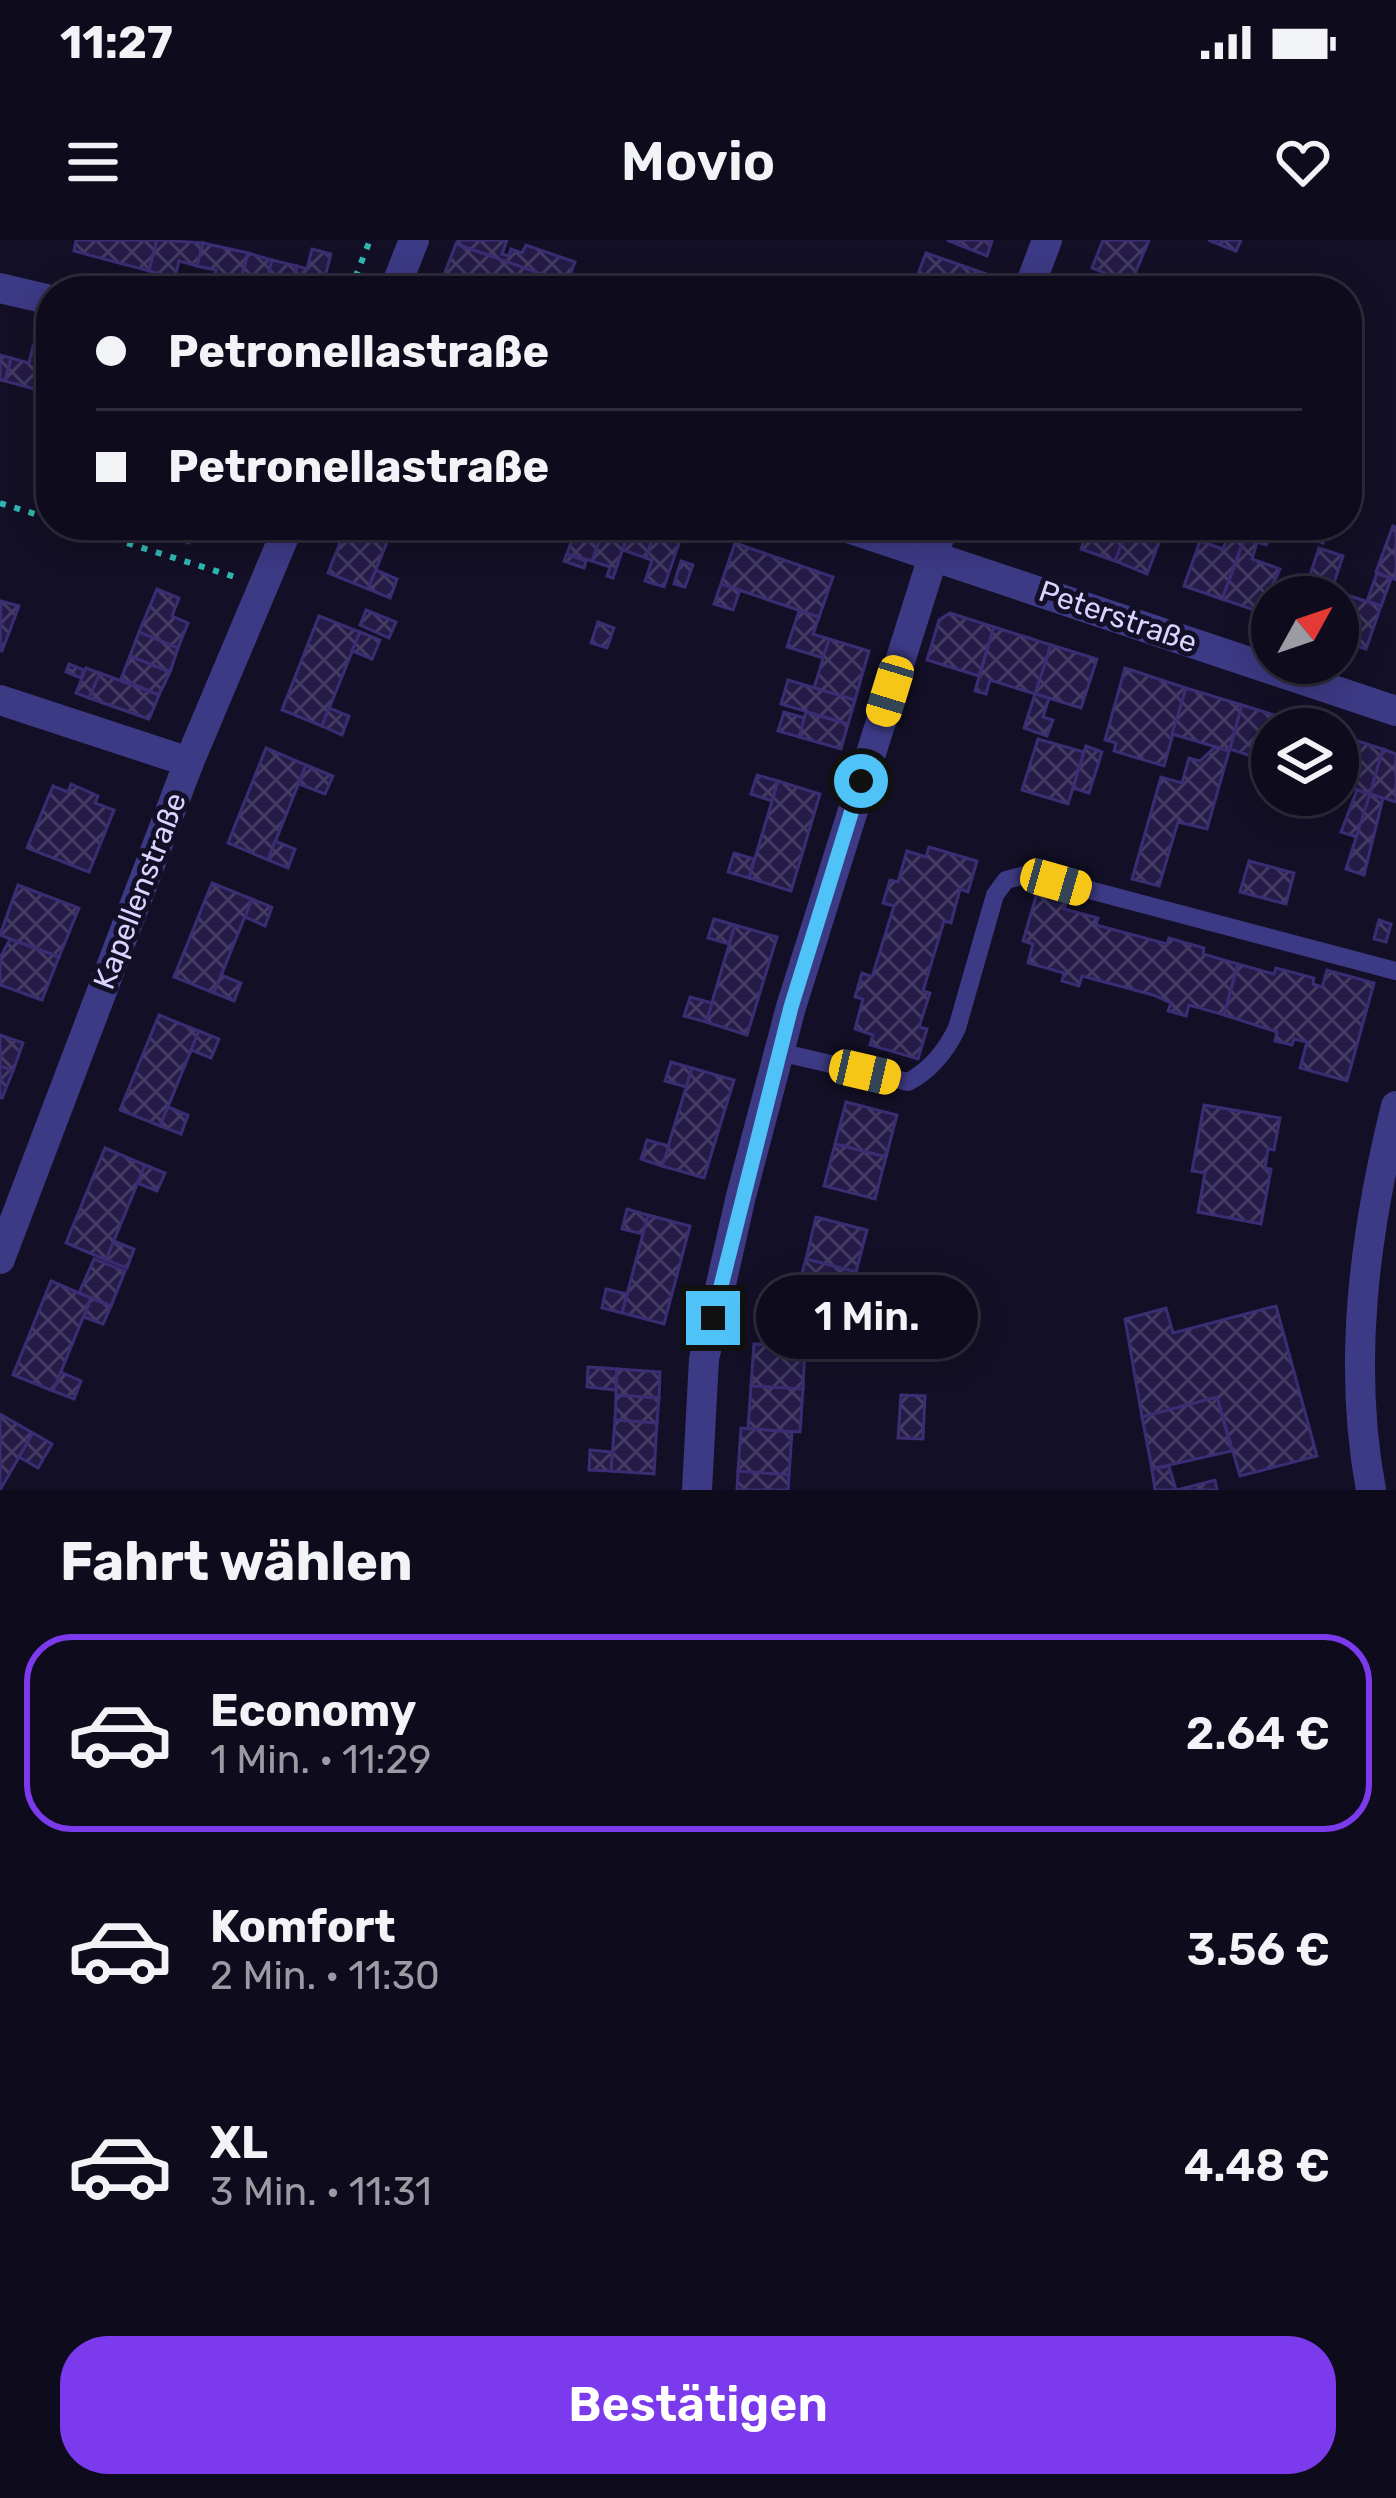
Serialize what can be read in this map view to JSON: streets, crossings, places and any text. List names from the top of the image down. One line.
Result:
{"streets":{"street":["Peterstraße","Kapellenstraße"]},"north":"top right","page":{"status":"11:27","header":"Movio","banner":["Petronellastraße","Petronellastraße"],"bubble":"1 Min.","heading":"Fahrt wählen","list":[{"name":"Economy","note":"1 Min. · 11:29","value":"2.64 €"},{"name":"Komfort","note":"2 Min. · 11:30","value":"3.56 €"},{"name":"XL","note":"3 Min. · 11:31","value":"4.48 €"}],"buttons":"Bestätigen"}}
